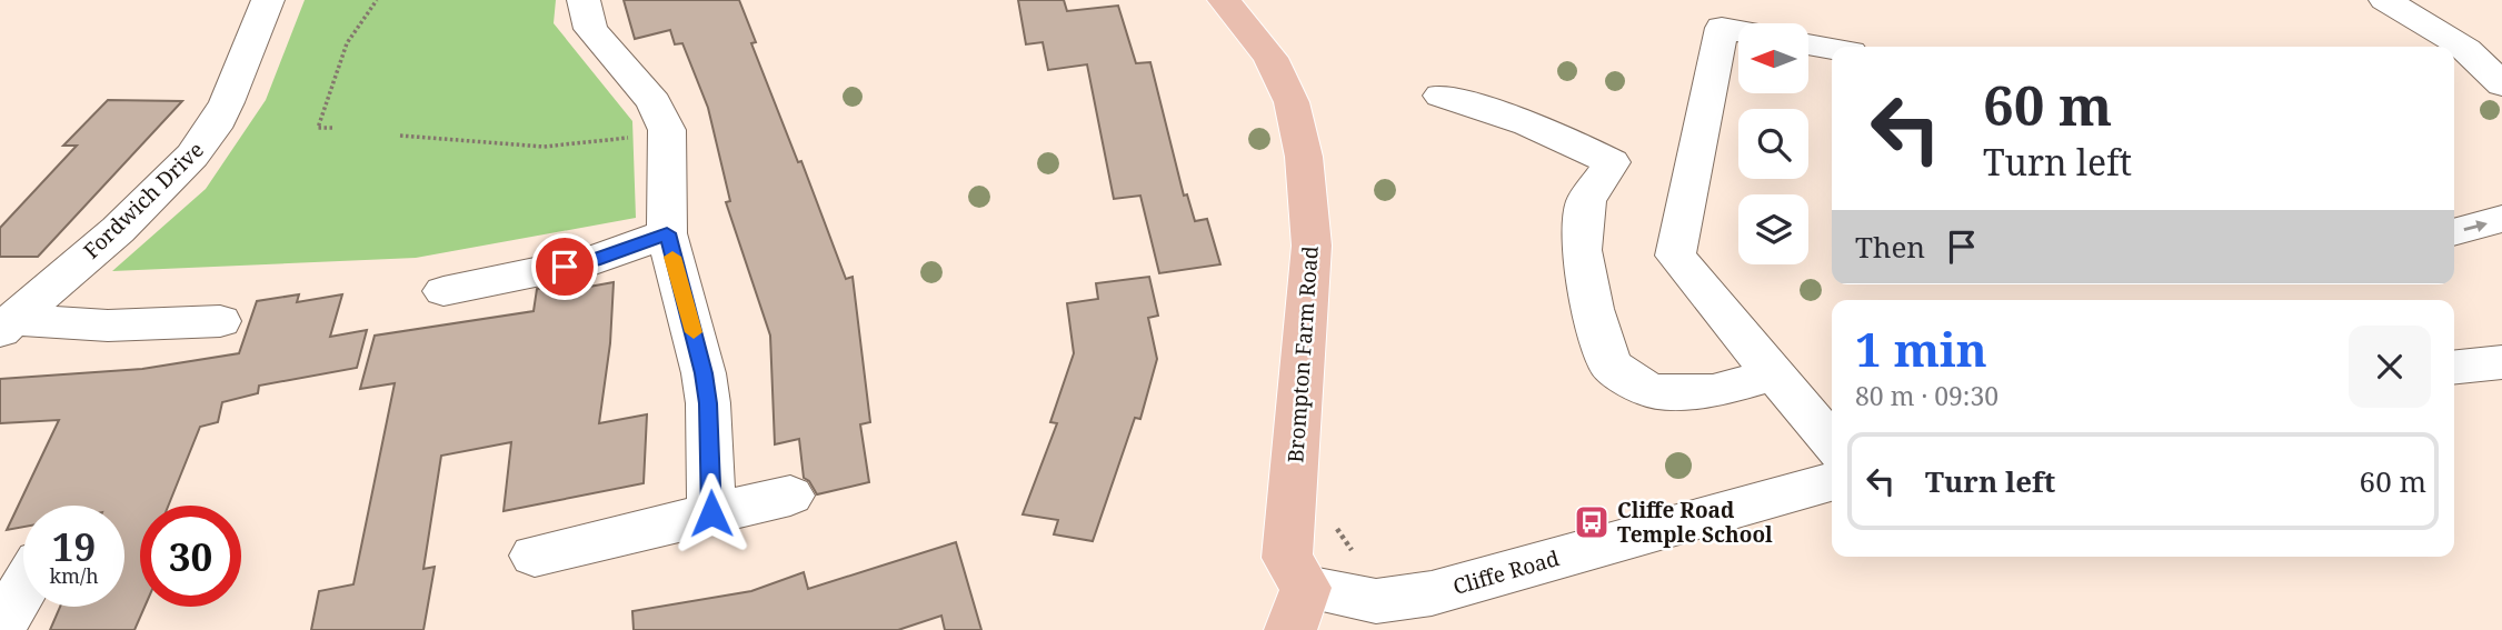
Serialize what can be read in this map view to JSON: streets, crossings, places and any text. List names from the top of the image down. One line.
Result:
{"streets":{"main road":["Brompton Farm Road"],"street":["Fordwich Drive","Cliffe Road"]},"crossings":[["Brompton Farm Road","Cliffe Road"]],"places":{"bus stop":["Cliffe Road Temple School"]},"north":"left","page":{"turn":["60 m","Turn left"],"then":"Then","heading":["1 min","80 m · 09:30"],"list":[{"name":"Turn left","value":"60 m"}],"speed":"19 km/h","limit":"30"}}
